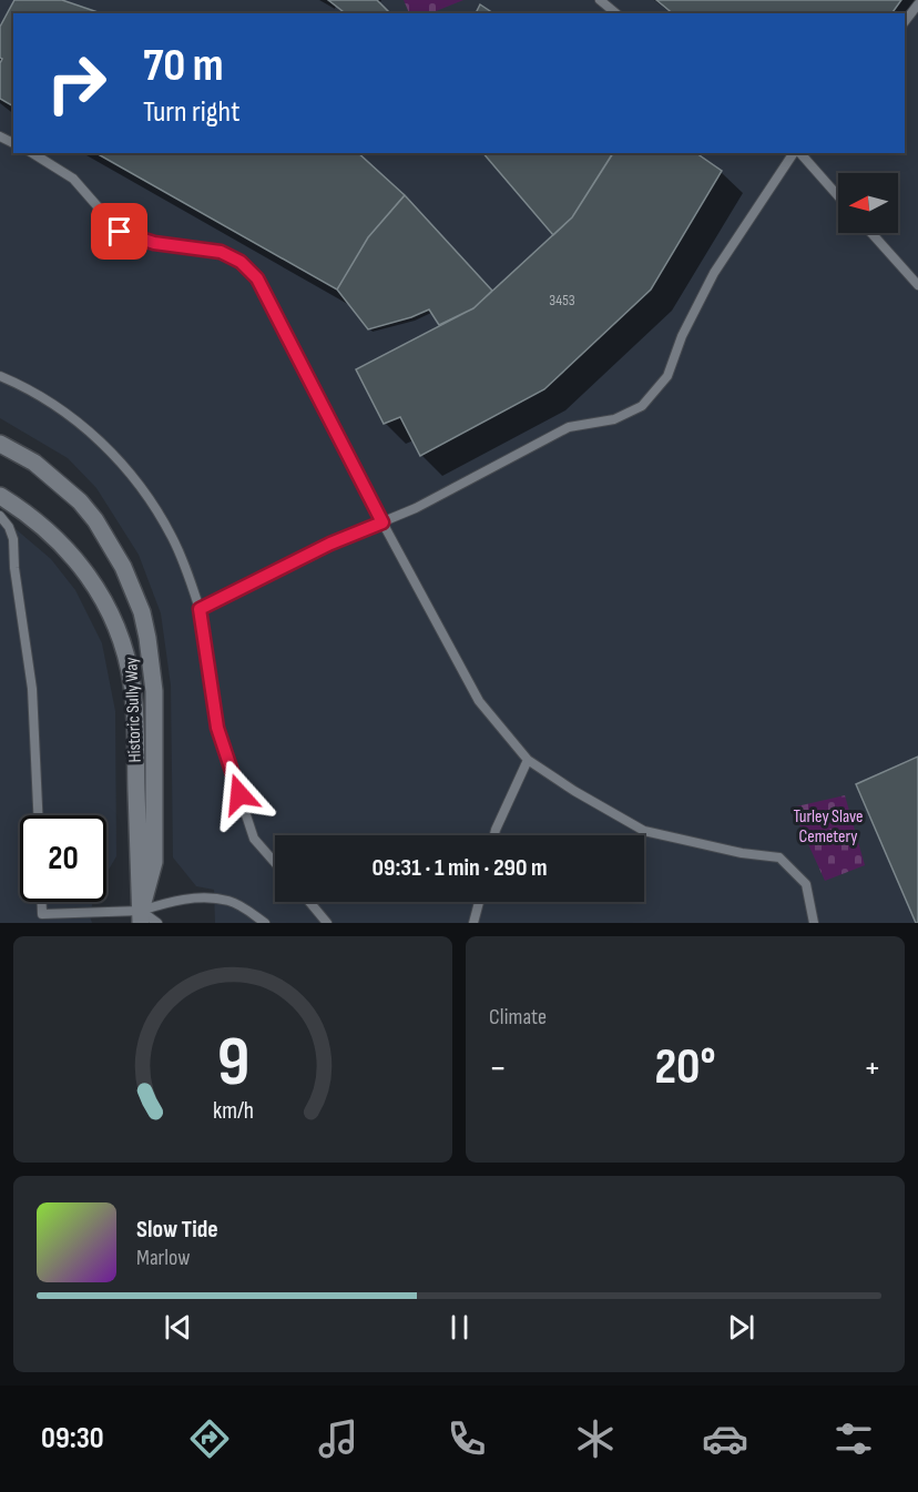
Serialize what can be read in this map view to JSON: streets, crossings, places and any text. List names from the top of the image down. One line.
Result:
{"streets":{"street":["Historic Sully Way"]},"parks":["Turley Slave Cemetery"],"house_numbers":["3453"],"north":"left","page":{"turn":["70 m","Turn right"],"limit":"20","trip":"09:31 · 1 min · 290 m","tile":"Climate","heat":["−","20°","+"],"song":["Slow Tide","Marlow"],"tabs":"09:30","gauge":["9","km/h"]}}
